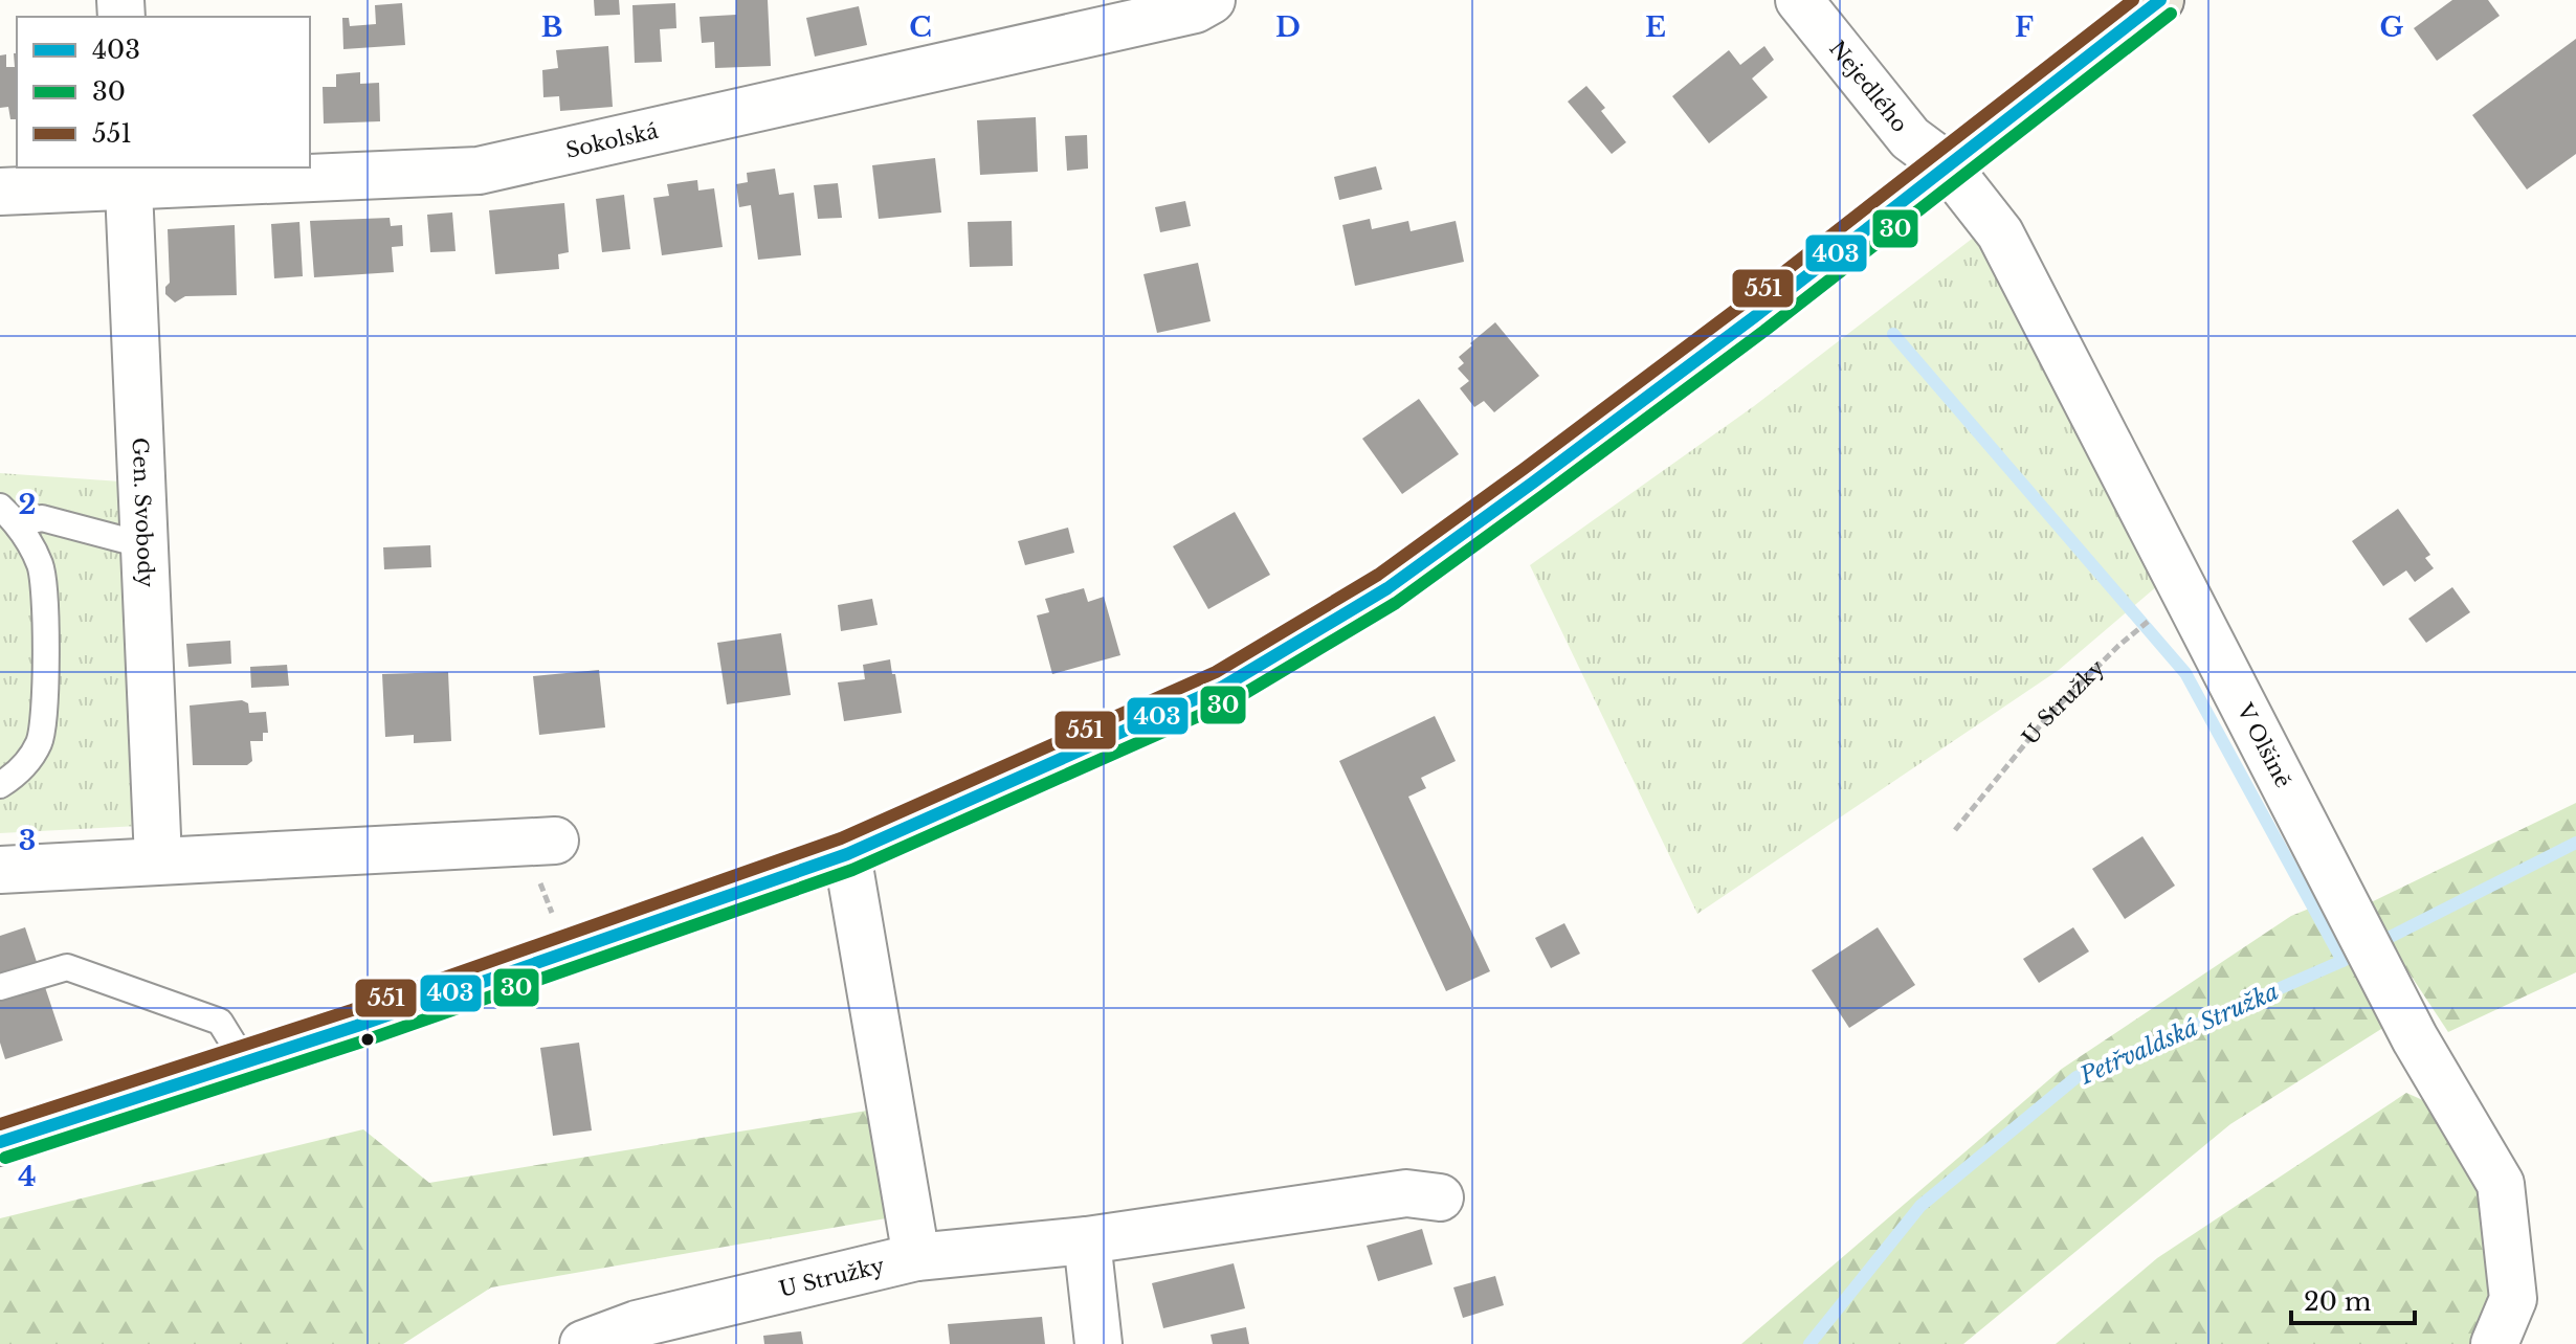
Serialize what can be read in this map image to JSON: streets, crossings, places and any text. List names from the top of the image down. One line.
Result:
{"streets":{"street":["Nejedlého","Sokolská","Gen. Svobody","U Stružky","V Olšině"]},"crossings":[["Nejedlého","V Olšině"],["Sokolská","Gen. Svobody"],["U Stružky","V Olšině"]],"water":["Petřvaldská Stružka"],"lines":["transit line 403","transit line 551","transit line 30"],"legend":["403","30","551"],"scale_bar":"20 m","grid":{"columns":["B","C","D","E","F","G"],"rows":["2","3","4"]}}
